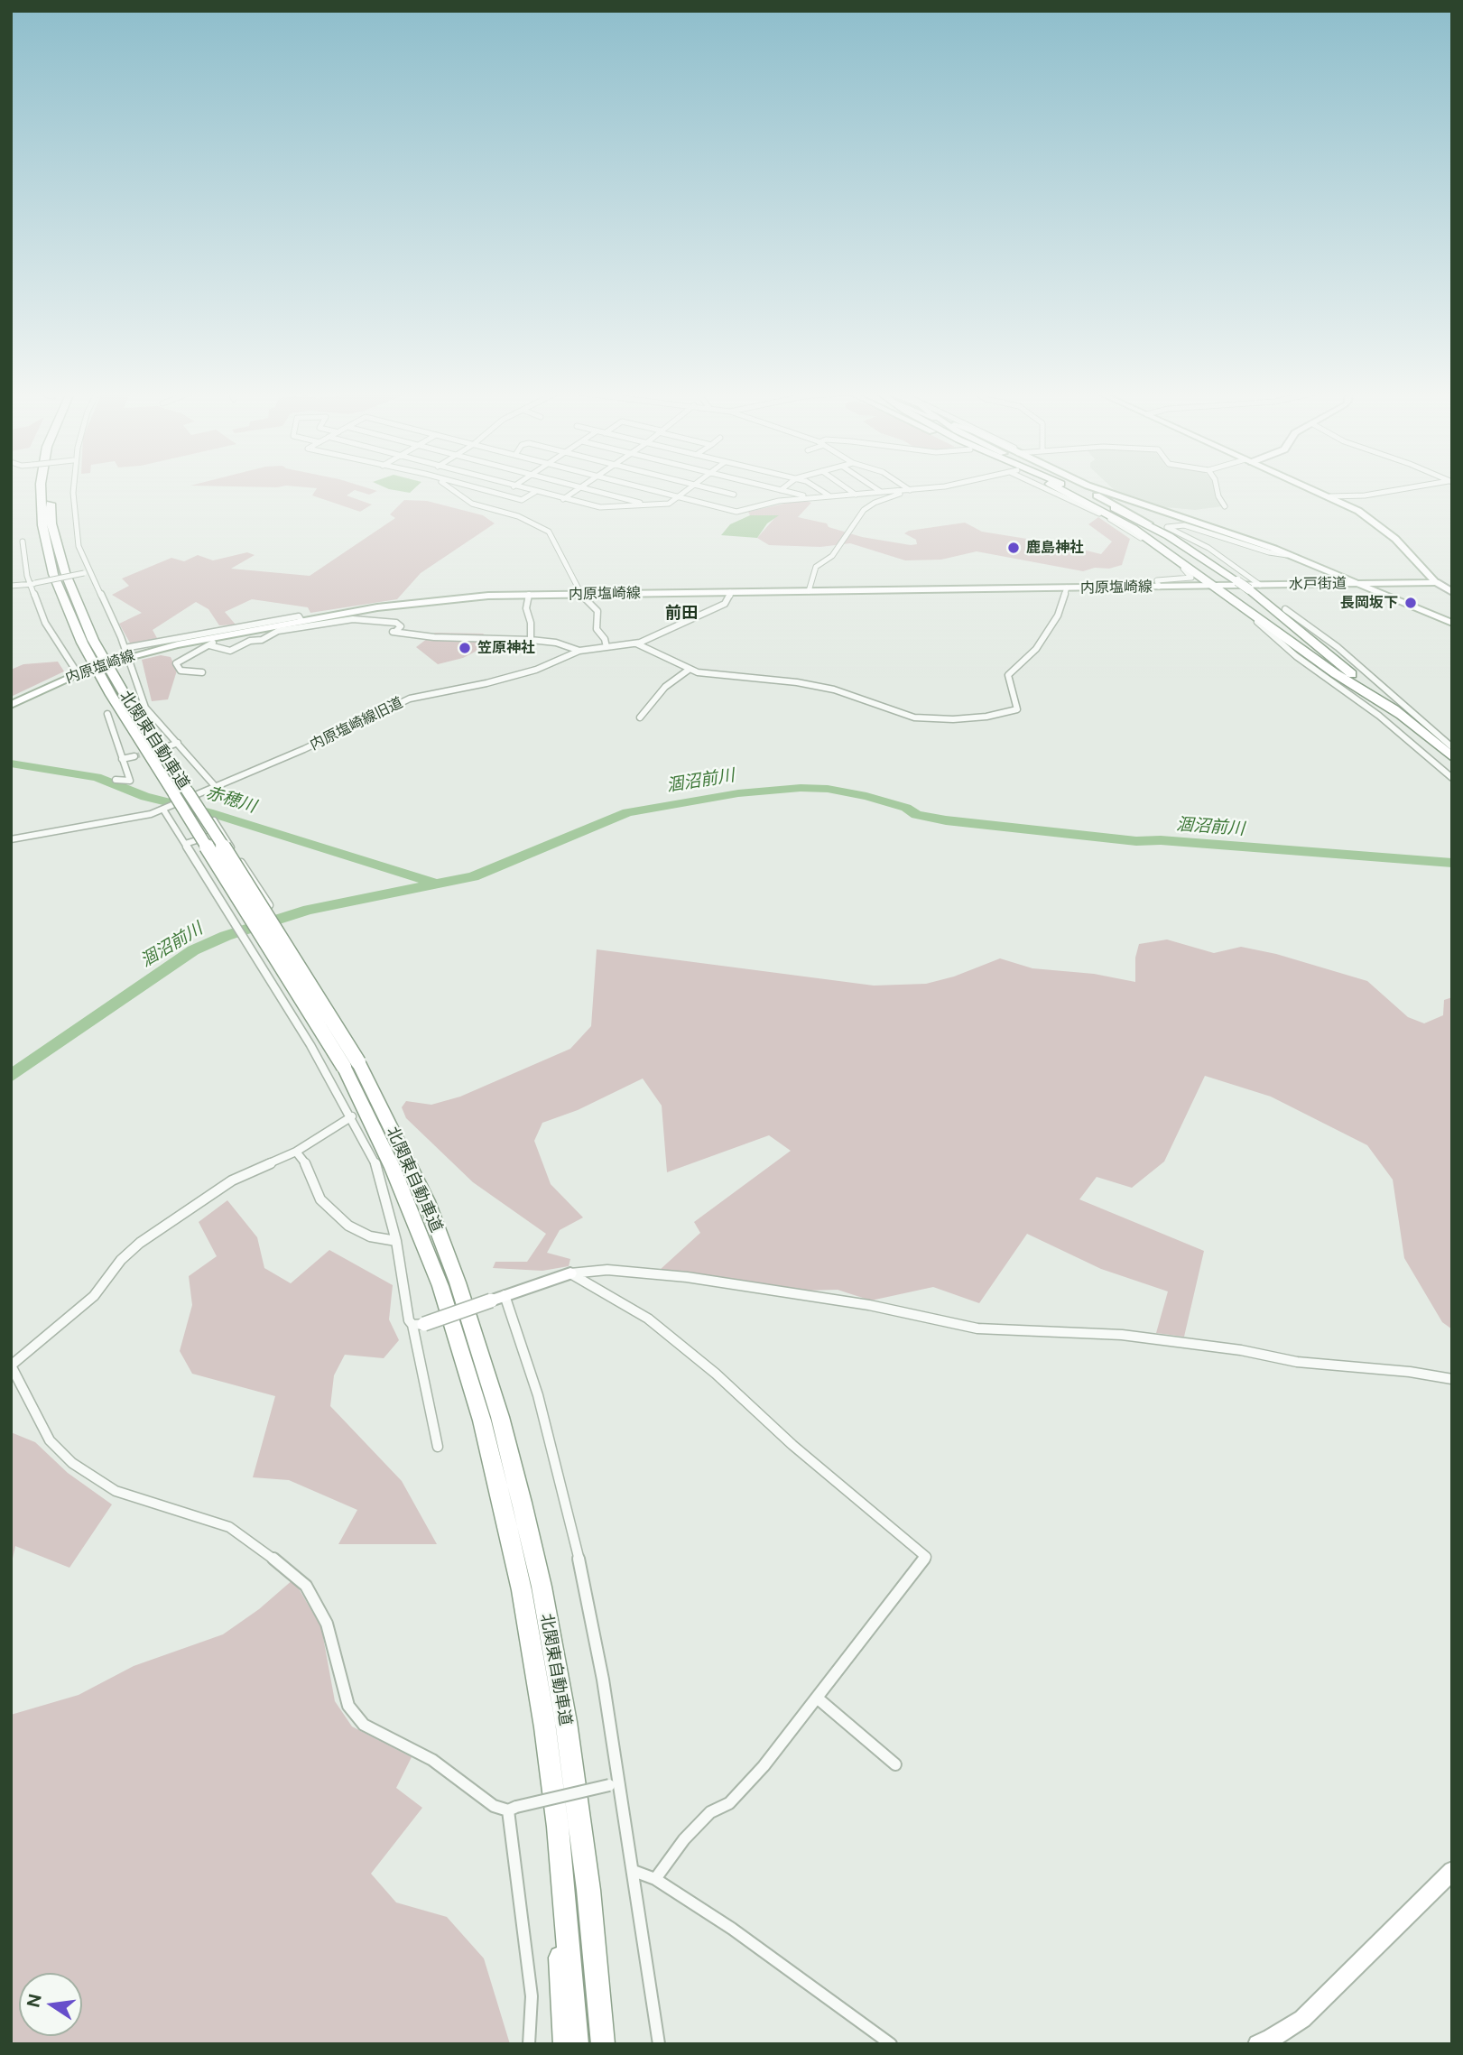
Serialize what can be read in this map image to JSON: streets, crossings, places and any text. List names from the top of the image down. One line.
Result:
{"streets":{"highway":["北関東自動車道"],"main road":["水戸街道","内原塩崎線"],"street":["内原塩崎線旧道"]},"crossings":[["水戸街道","内原塩崎線"],["内原塩崎線","内原塩崎線旧道"],["内原塩崎線旧道","北関東自動車道"]],"districts":["前田"],"water":["涸沼前川","赤穂川"],"places":["鹿島神社","長岡坂下","笠原神社"],"north":"left"}
